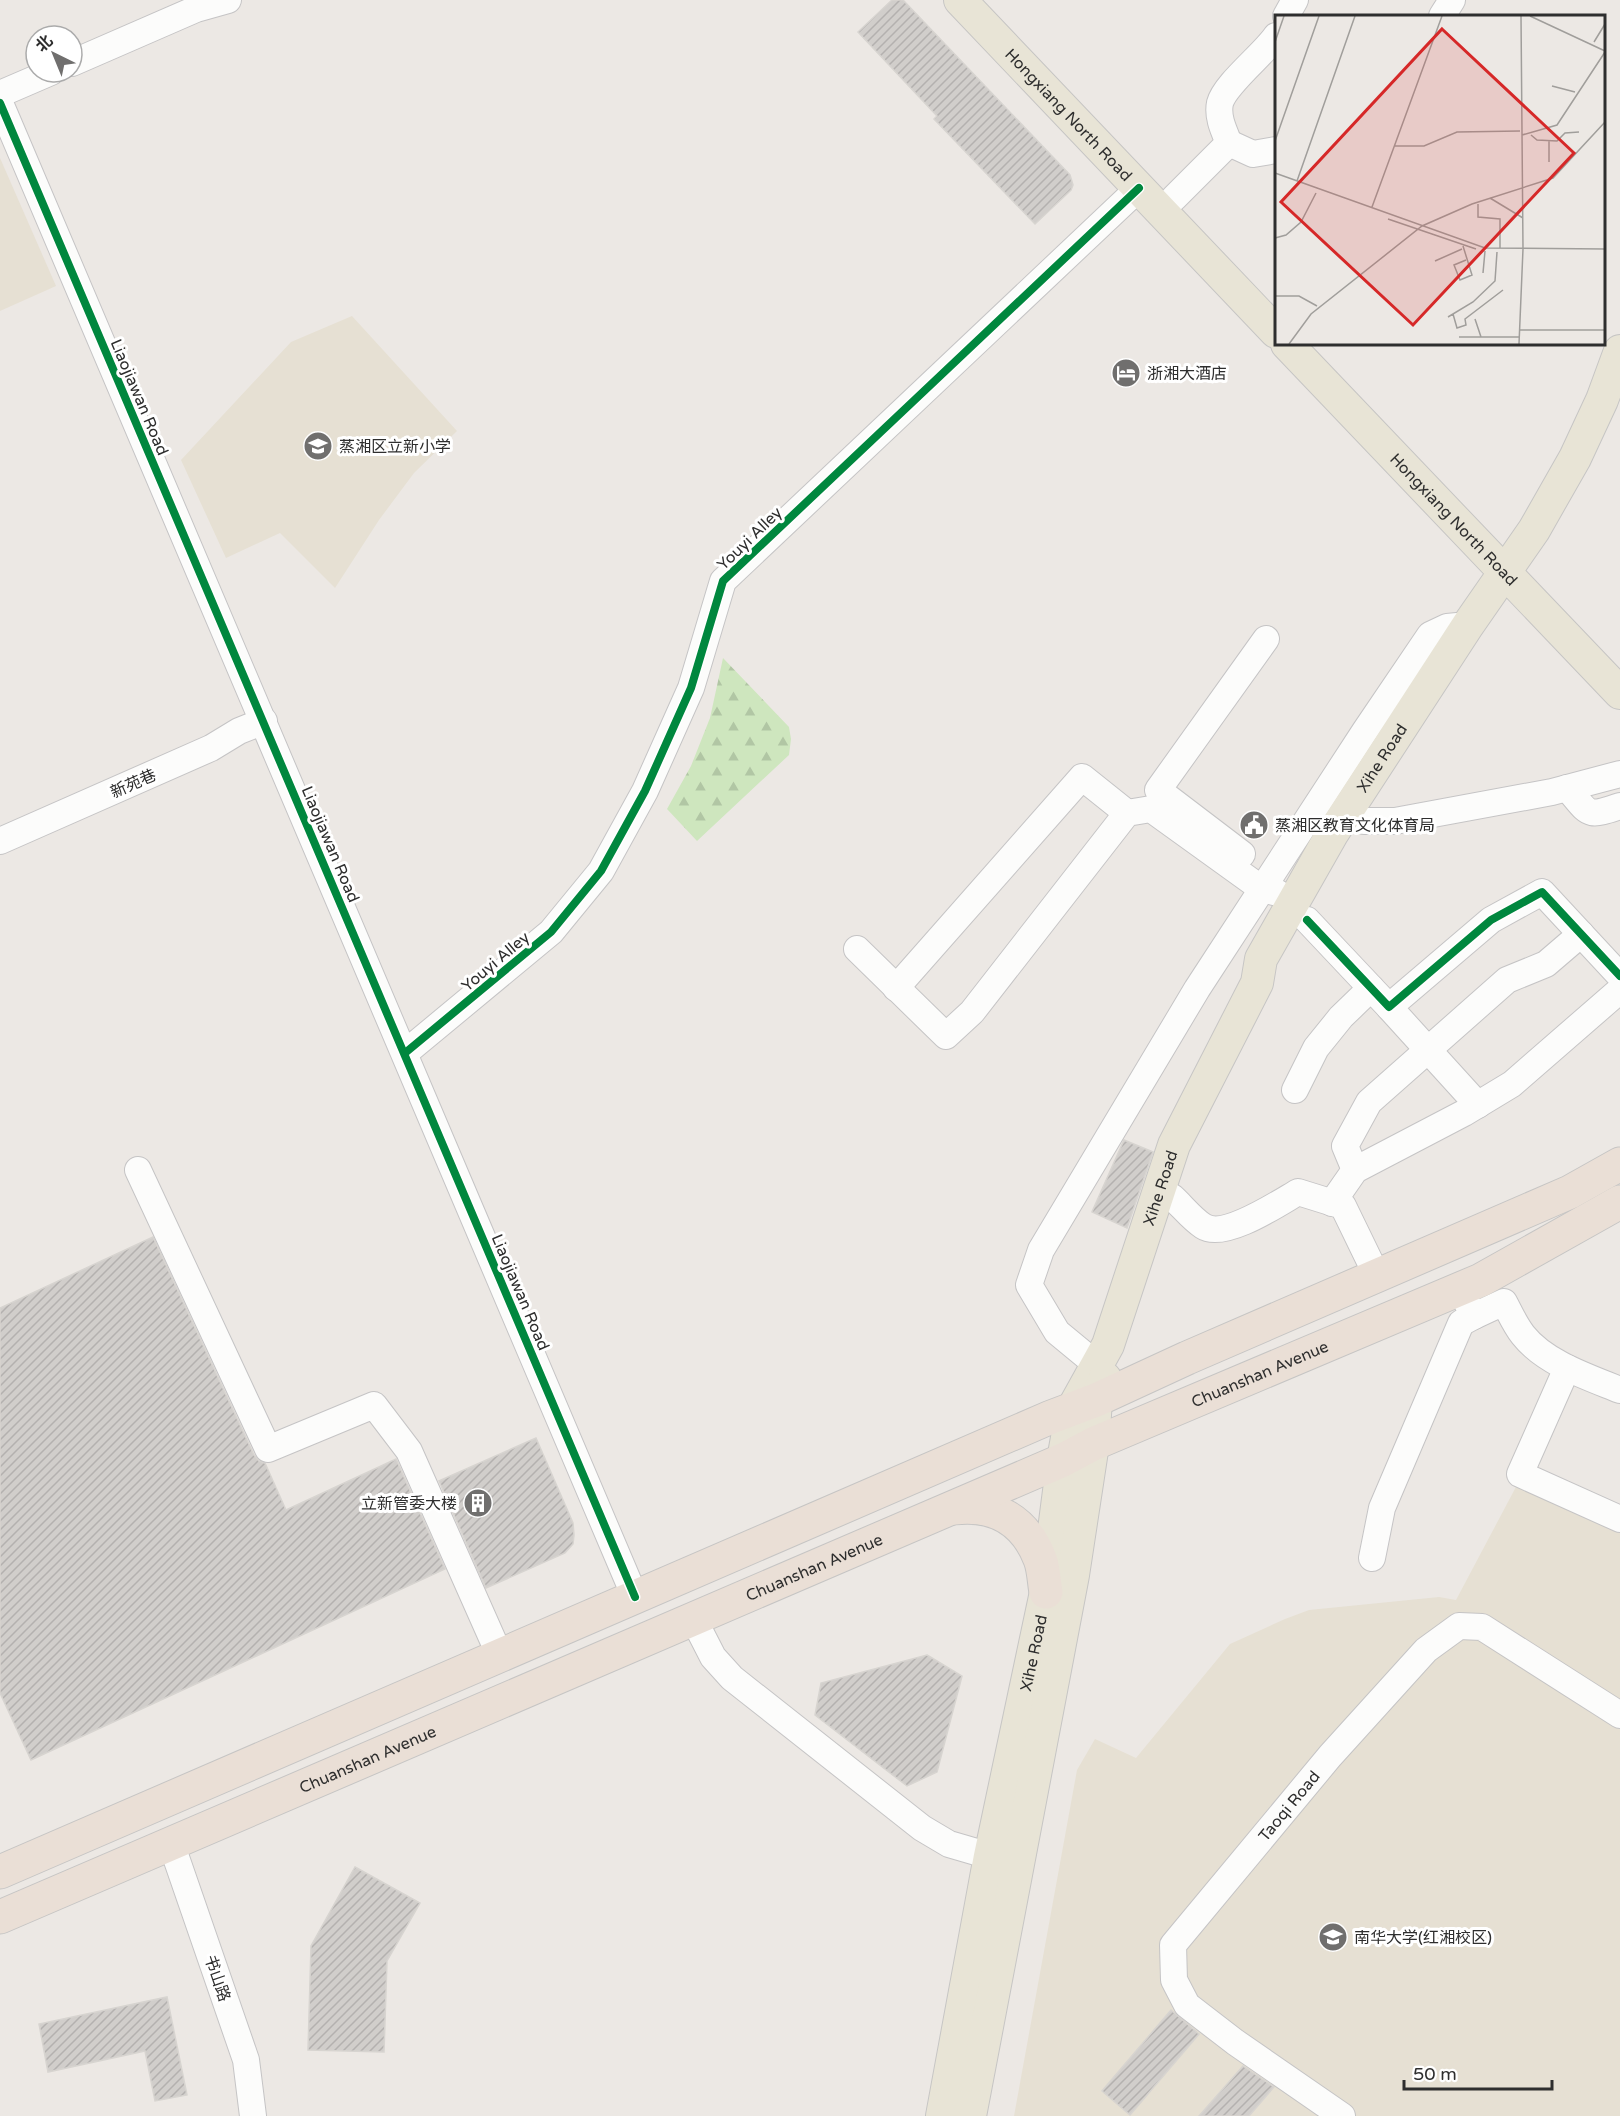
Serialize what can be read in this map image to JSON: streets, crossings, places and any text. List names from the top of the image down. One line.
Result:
{"streets":{"highway":["Chuanshan Avenue"],"main road":["Hongxiang North Road","Xihe Road"],"street":["Liaojiawan Road","Youyi Alley","新苑巷","Taoqi Road","书山路"]},"crossings":[["Hongxiang North Road","Youyi Alley"],["Hongxiang North Road","Xihe Road"],["Liaojiawan Road","Youyi Alley"],["Liaojiawan Road","新苑巷"],["Xihe Road","Chuanshan Avenue"],["Chuanshan Avenue","书山路"]],"places":{"hotel":["浙湘大酒店"],"school or university":["蒸湘区立新小学","南华大学(红湘校区)"],"public building":["蒸湘区教育文化体育局"],"building":["立新管委大楼"]},"scale_bar":"50 m","north":"top left"}
